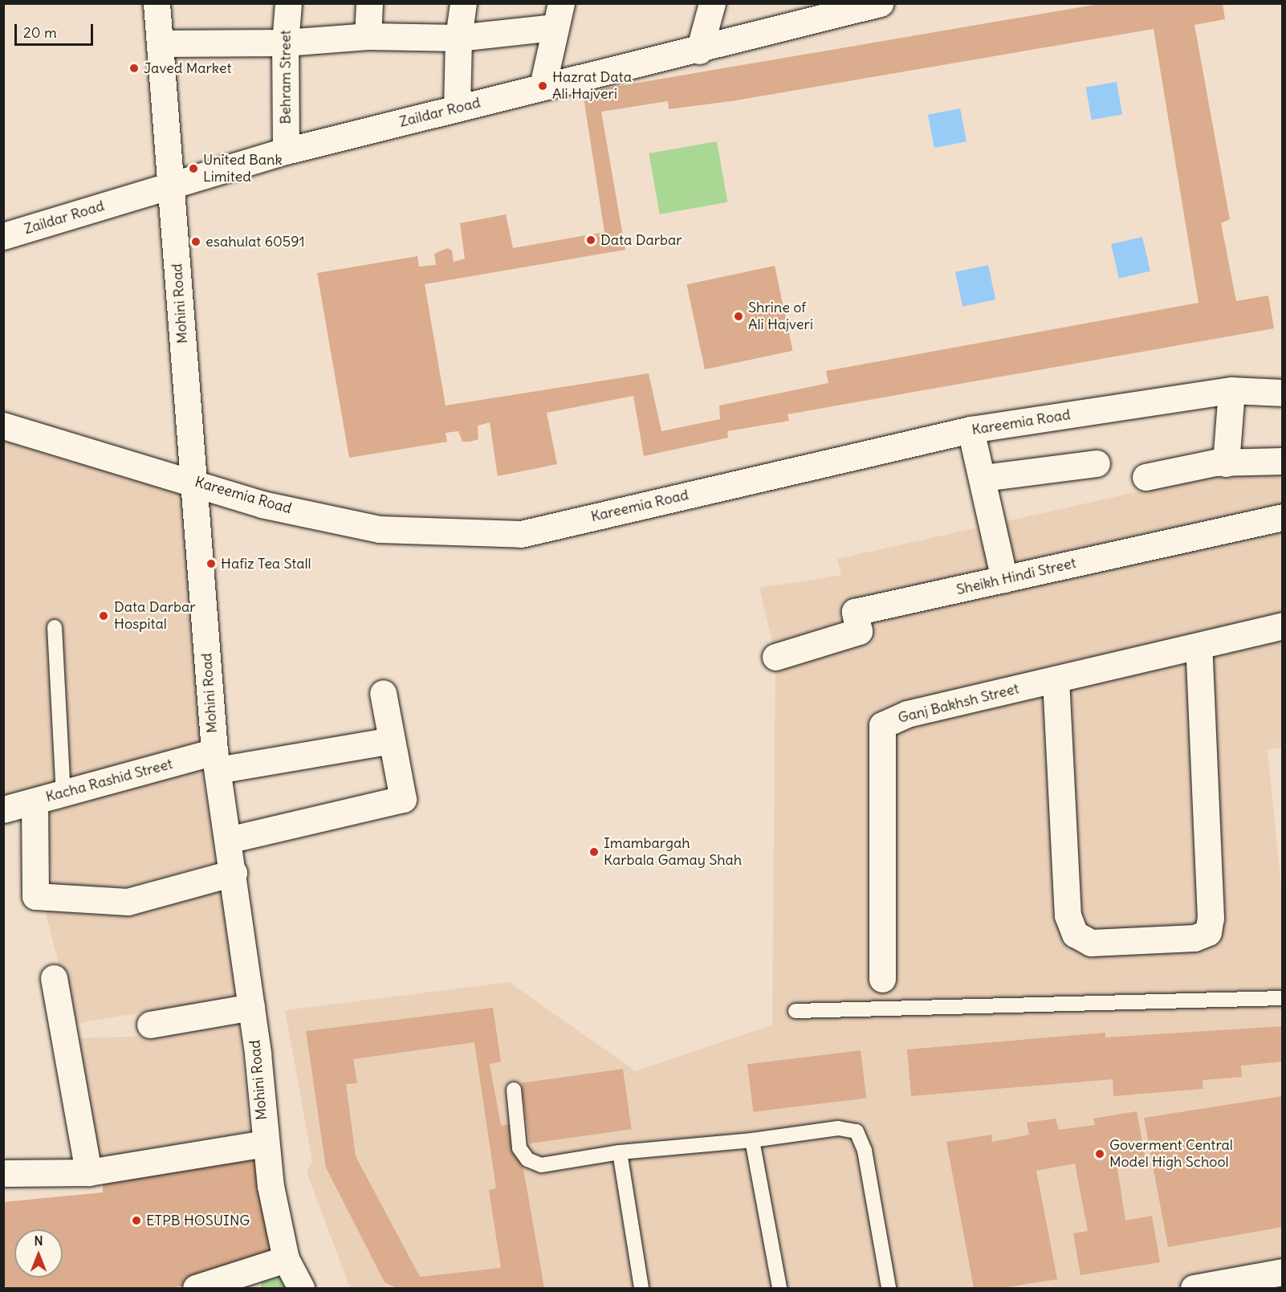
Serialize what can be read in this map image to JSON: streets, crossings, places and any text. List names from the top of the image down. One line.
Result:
{"streets":{"street":["Behram Street","Zaildar Road","Mohini Road","Kareemia Road","Sheikh Hindi Street","Ganj Bakhsh Street","Kacha Rashid Street"]},"crossings":[["Behram Street","Zaildar Road"],["Zaildar Road","Mohini Road"],["Mohini Road","Kareemia Road"],["Mohini Road","Kacha Rashid Street"]],"places":["Javed Market","Hazrat Data Ali Hajveri","United Bank Limited","Data Darbar","esahulat 60591","Shrine of Ali Hajveri","Hafiz Tea Stall","Data Darbar Hospital","Imambargah Karbala Gamay Shah","Goverment Central Model High School","ETPB HOSUING"],"scale_bar":"20 m","north":"top"}
